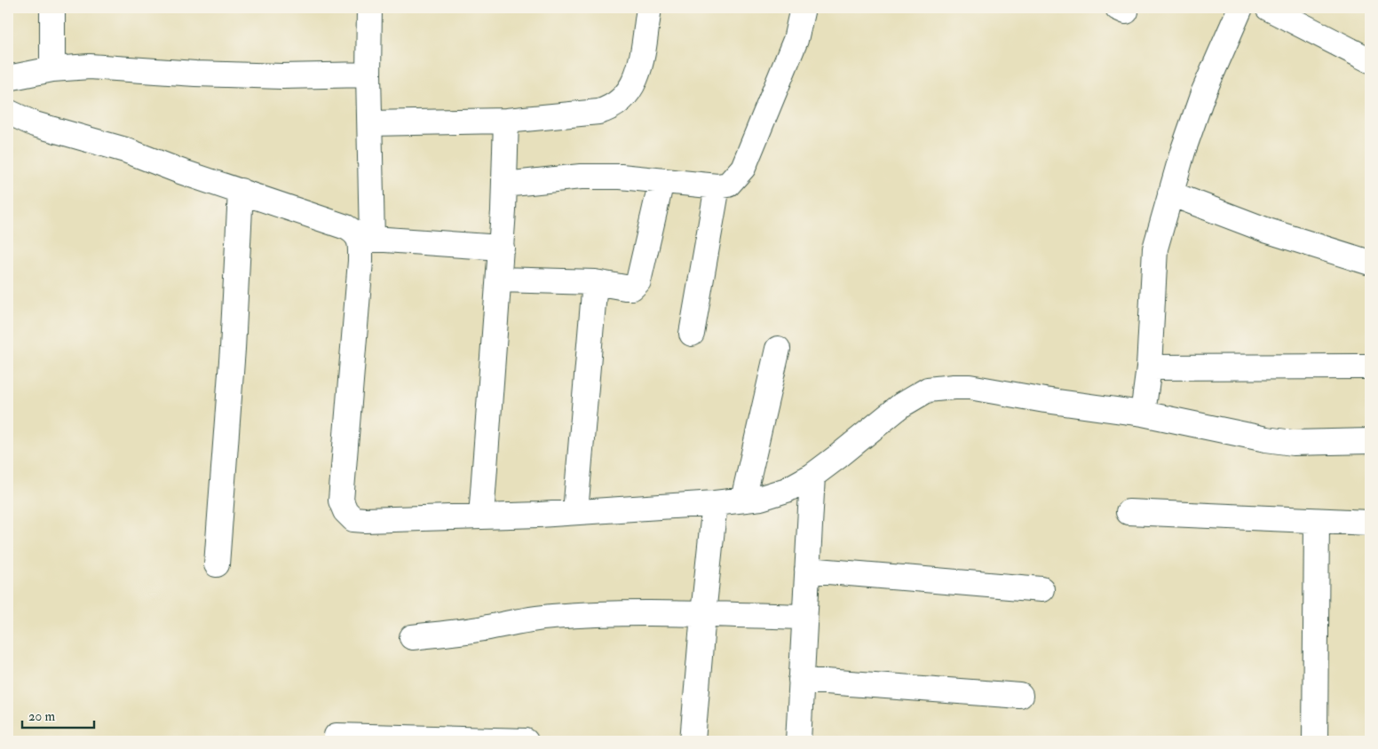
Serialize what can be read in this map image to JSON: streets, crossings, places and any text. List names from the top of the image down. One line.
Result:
{"scale_bar":"20 m"}
